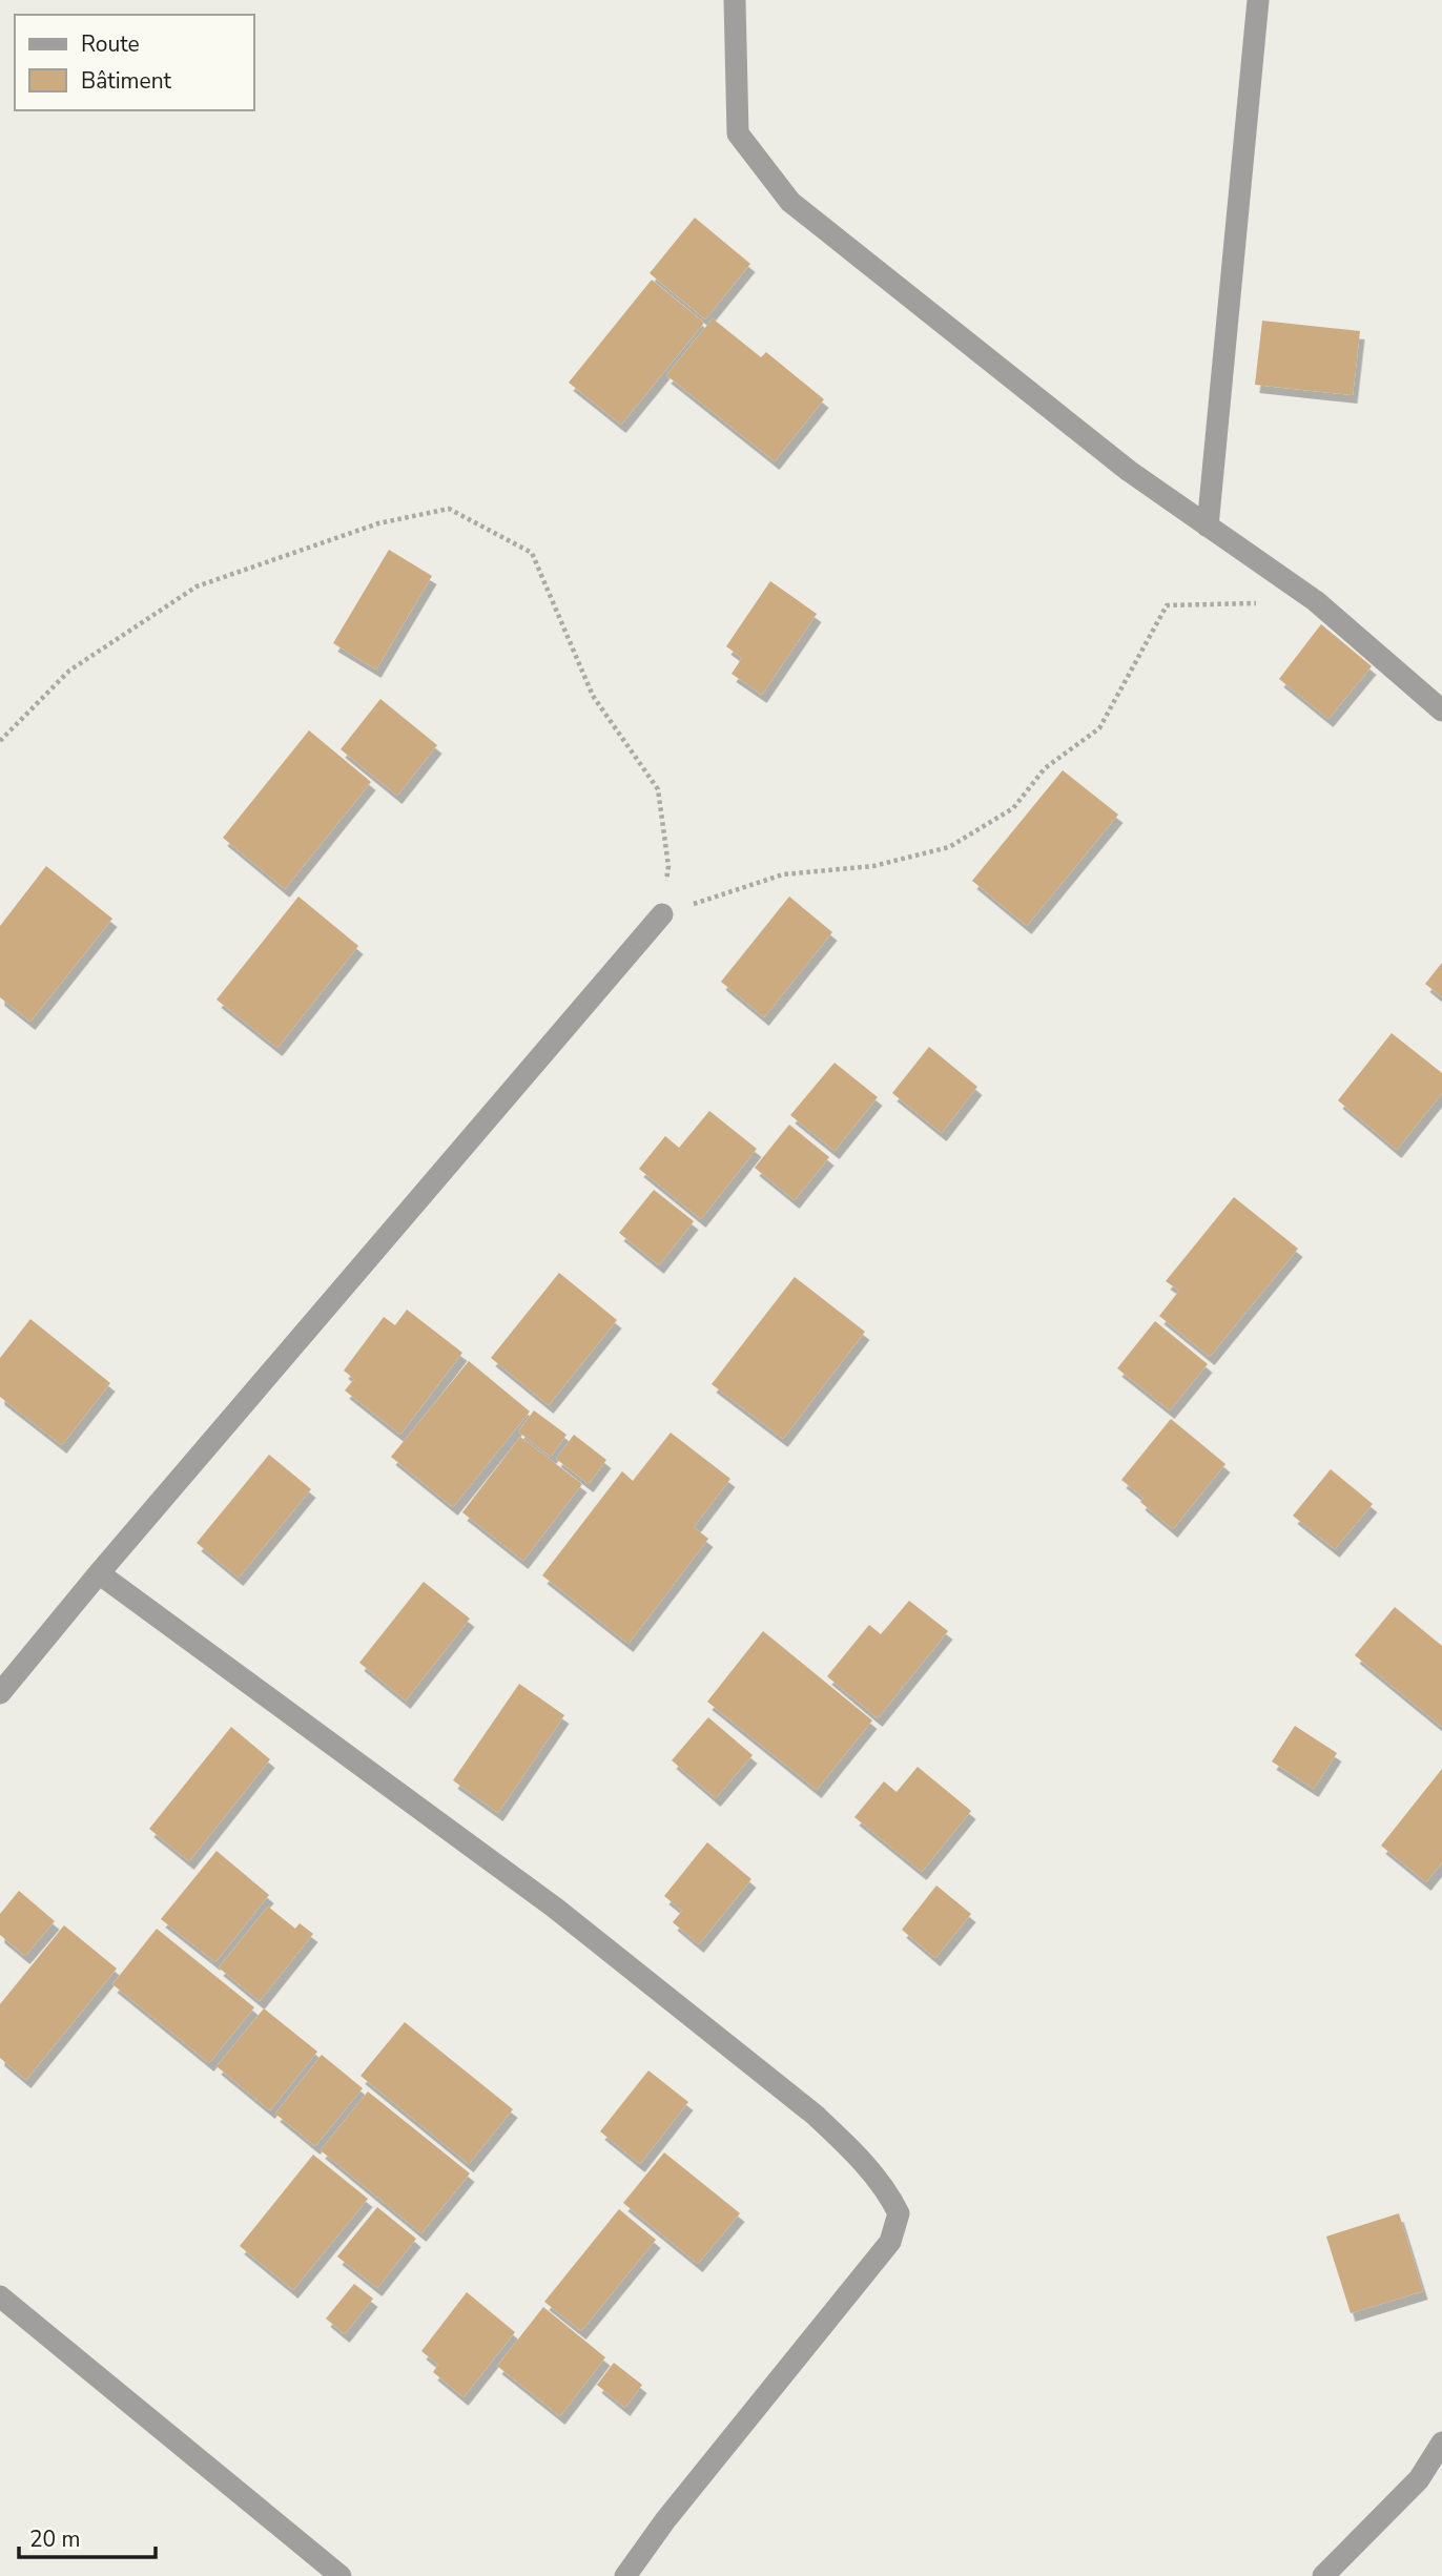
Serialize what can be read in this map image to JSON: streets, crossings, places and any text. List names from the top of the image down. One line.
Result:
{"legend":["Route","Bâtiment"],"scale_bar":"20 m"}
